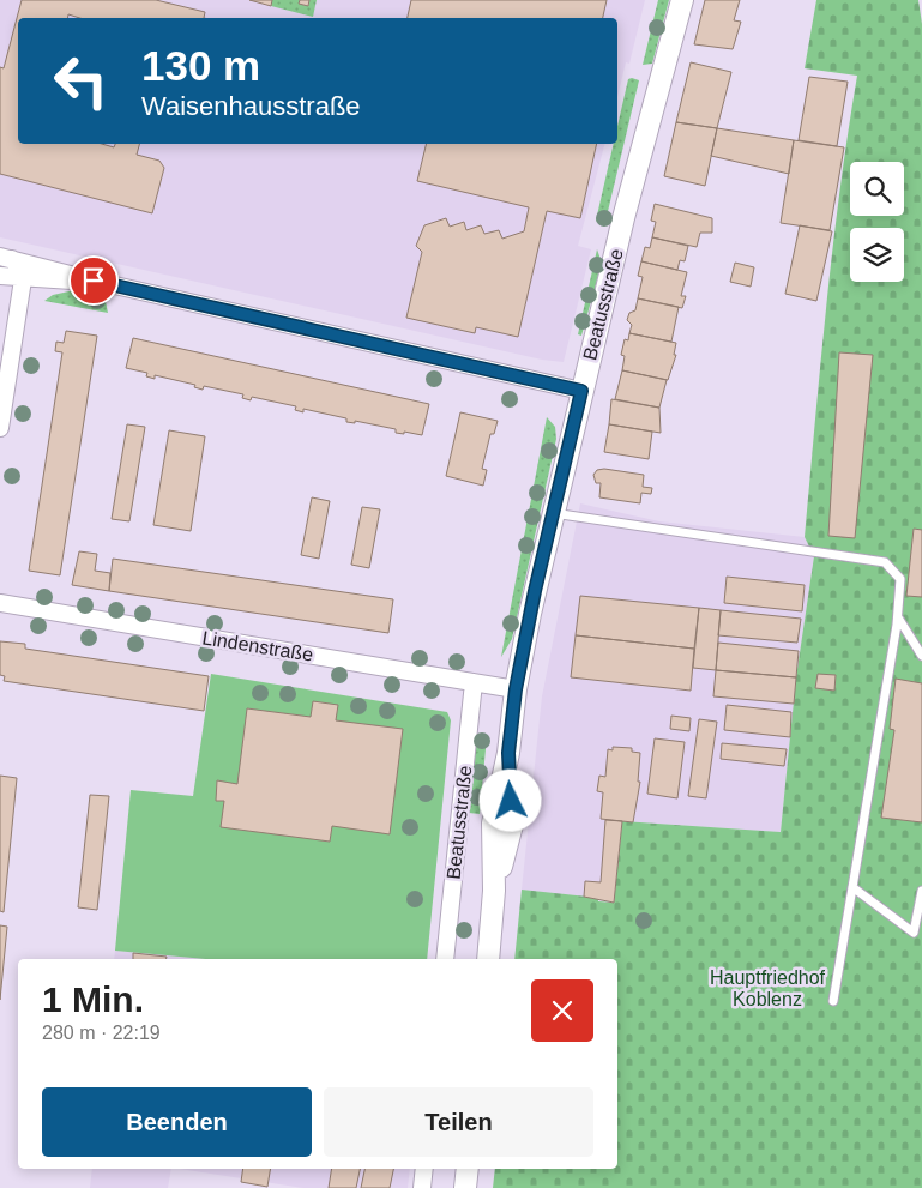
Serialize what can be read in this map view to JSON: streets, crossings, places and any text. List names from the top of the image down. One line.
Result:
{"streets":{"street":["Beatusstraße","Lindenstraße"]},"crossings":[["Beatusstraße","Lindenstraße"]],"parks":["Hauptfriedhof Koblenz"],"page":{"turn":["130 m","Waisenhausstraße"],"heading":["1 Min.","280 m · 22:19"],"buttons":["Beenden","Teilen"]}}
